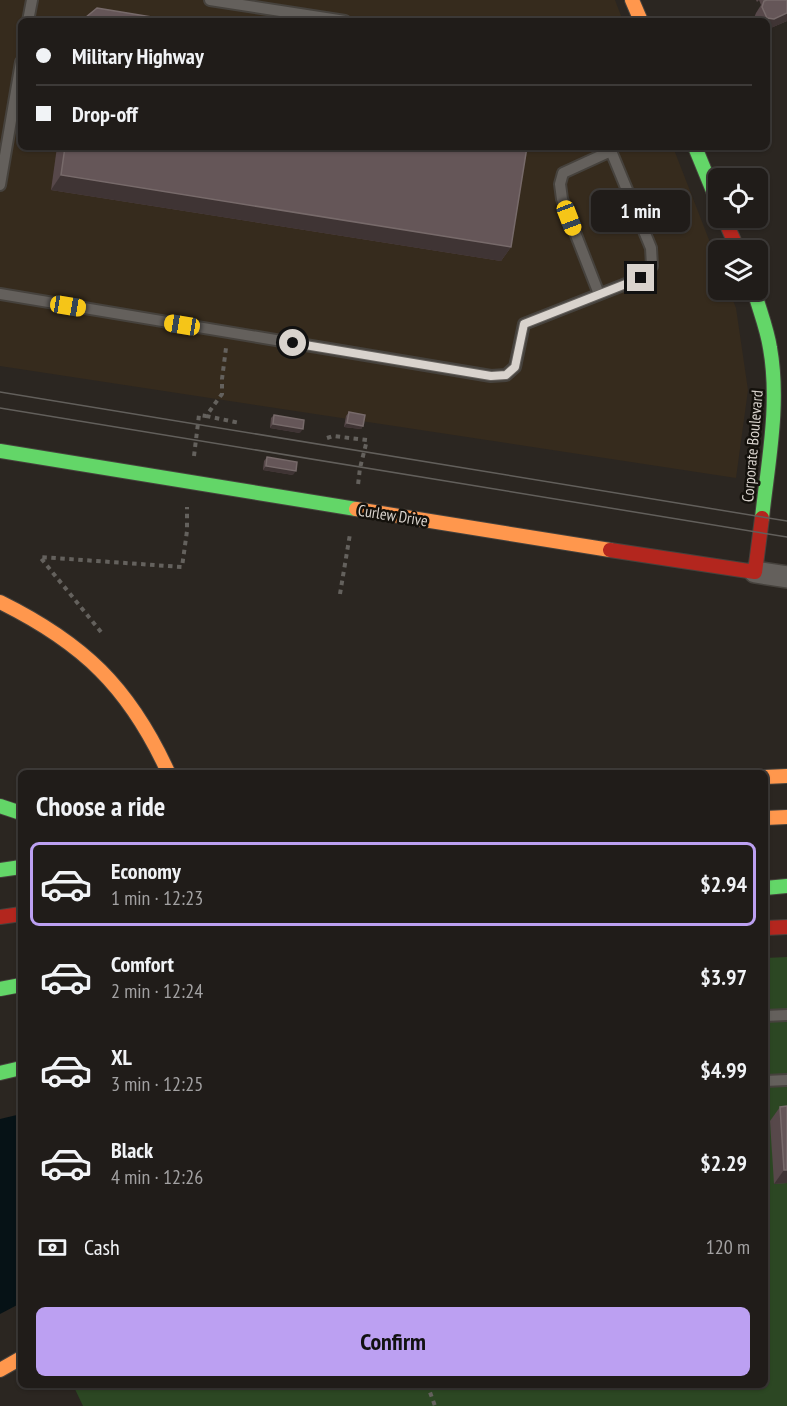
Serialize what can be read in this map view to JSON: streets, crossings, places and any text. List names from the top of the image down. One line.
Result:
{"streets":{"main road":["Corporate Boulevard","Curlew Drive"]},"crossings":[["Corporate Boulevard","Curlew Drive"]],"page":{"banner":["Military Highway","Drop-off"],"bubble":"1 min","heading":"Choose a ride","list":[{"name":"Economy","note":"1 min · 12:23","value":"$2.94"},{"name":"Comfort","note":"2 min · 12:24","value":"$3.97"},{"name":"XL","note":"3 min · 12:25","value":"$4.99"},{"name":"Black","note":"4 min · 12:26","value":"$2.29"}],"pay":["Cash","120 m"],"buttons":"Confirm"}}
